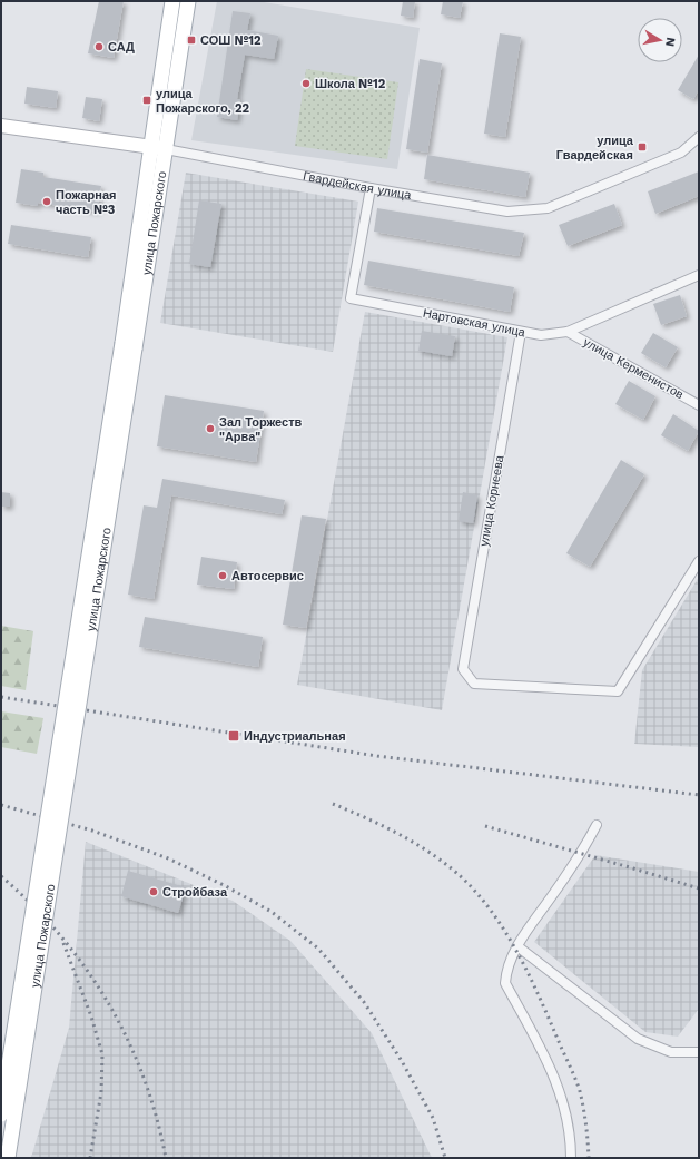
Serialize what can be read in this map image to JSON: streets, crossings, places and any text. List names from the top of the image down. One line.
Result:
{"streets":{"main road":["улица Пожарского"],"street":["Гвардейская улица","Нартовская улица","улица Керменистов","улица Корнеева"]},"crossings":[["Гвардейская улица","улица Пожарского"],["Гвардейская улица","Нартовская улица"],["Нартовская улица","улица Керменистов"],["Нартовская улица","улица Корнеева"]],"places":{"transit":["СОШ №12","улица Пожарского, 22","улица Гвардейская","Индустриальная"],"other":["САД","Школа №12","Пожарная часть №3","Зал Торжеств \"Арва\"","Автосервис","Стройбаза"]},"north":"right"}
